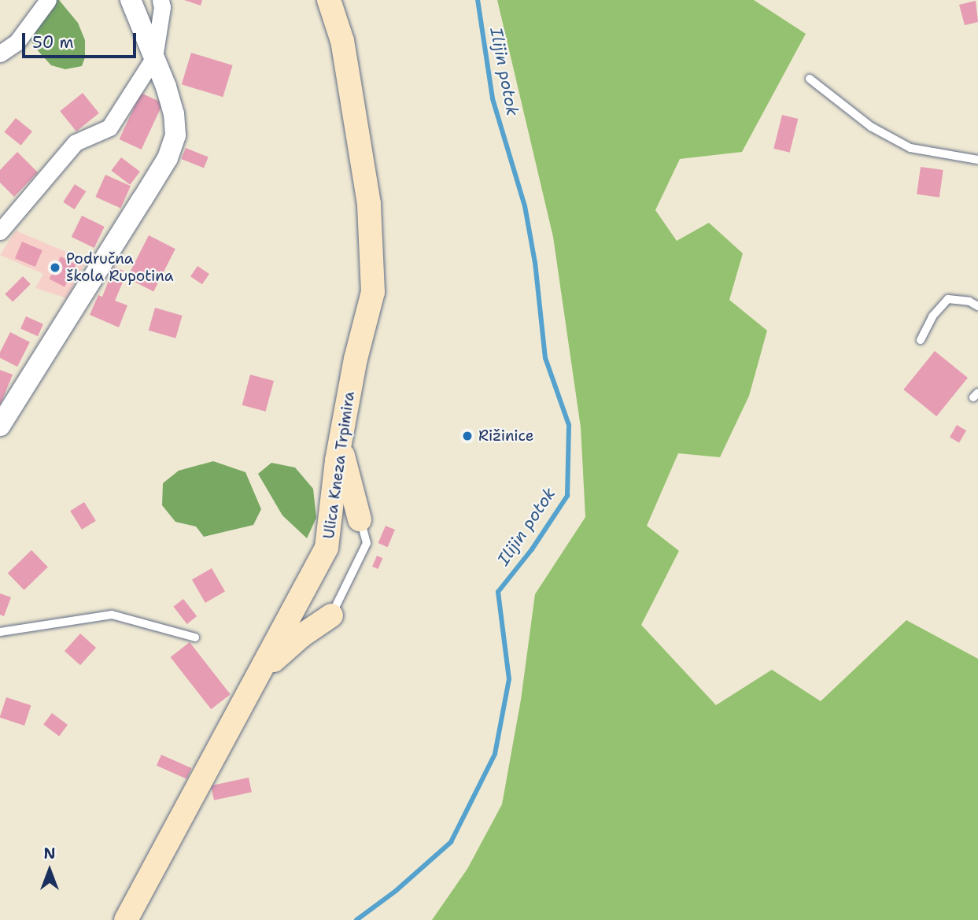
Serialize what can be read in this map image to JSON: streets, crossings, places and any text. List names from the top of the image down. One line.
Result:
{"streets":{"main road":["Ulica Kneza Trpimira"]},"water":["Ilijin potok"],"places":["Područna škola Rupotina","Rižinice"],"scale_bar":"50 m","north":"top"}
